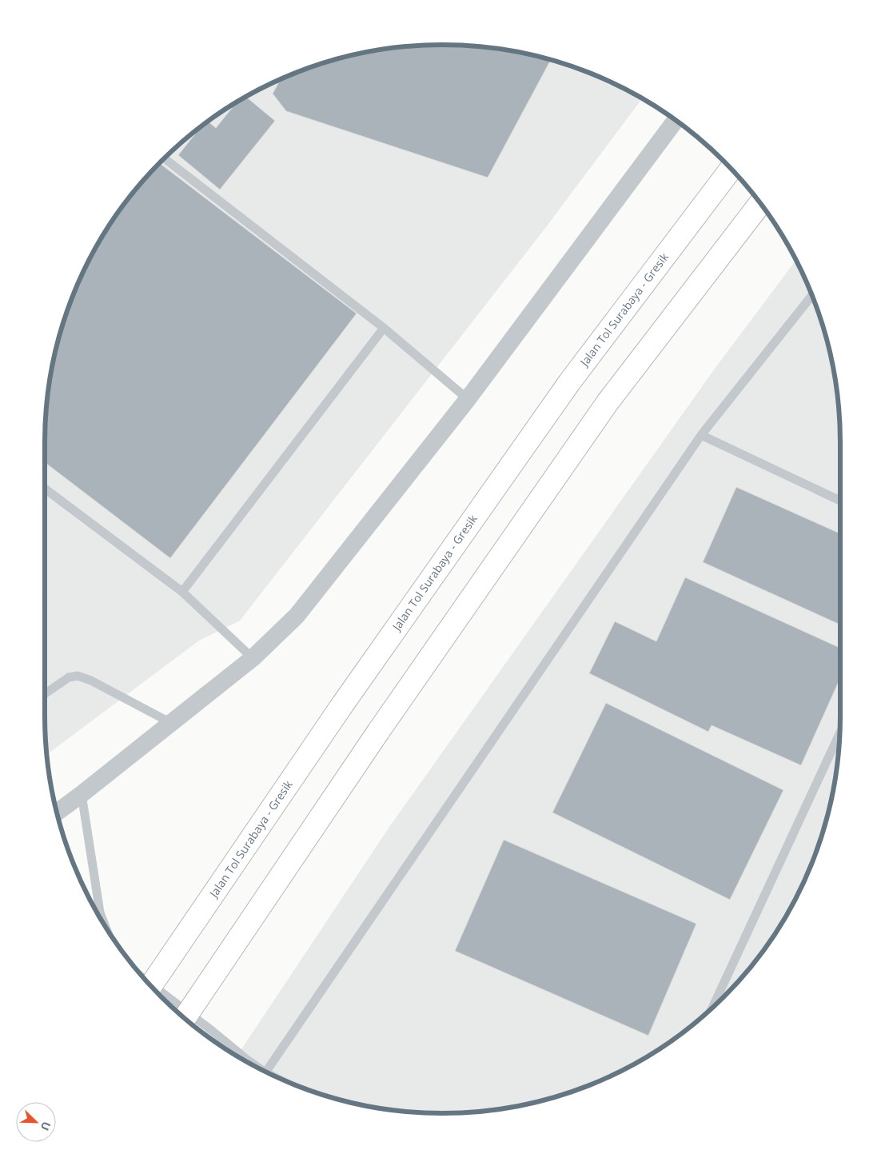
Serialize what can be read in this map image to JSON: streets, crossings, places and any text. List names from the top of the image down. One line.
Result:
{"streets":{"highway":["Jalan Tol Surabaya - Gresik"]},"north":"bottom right"}
